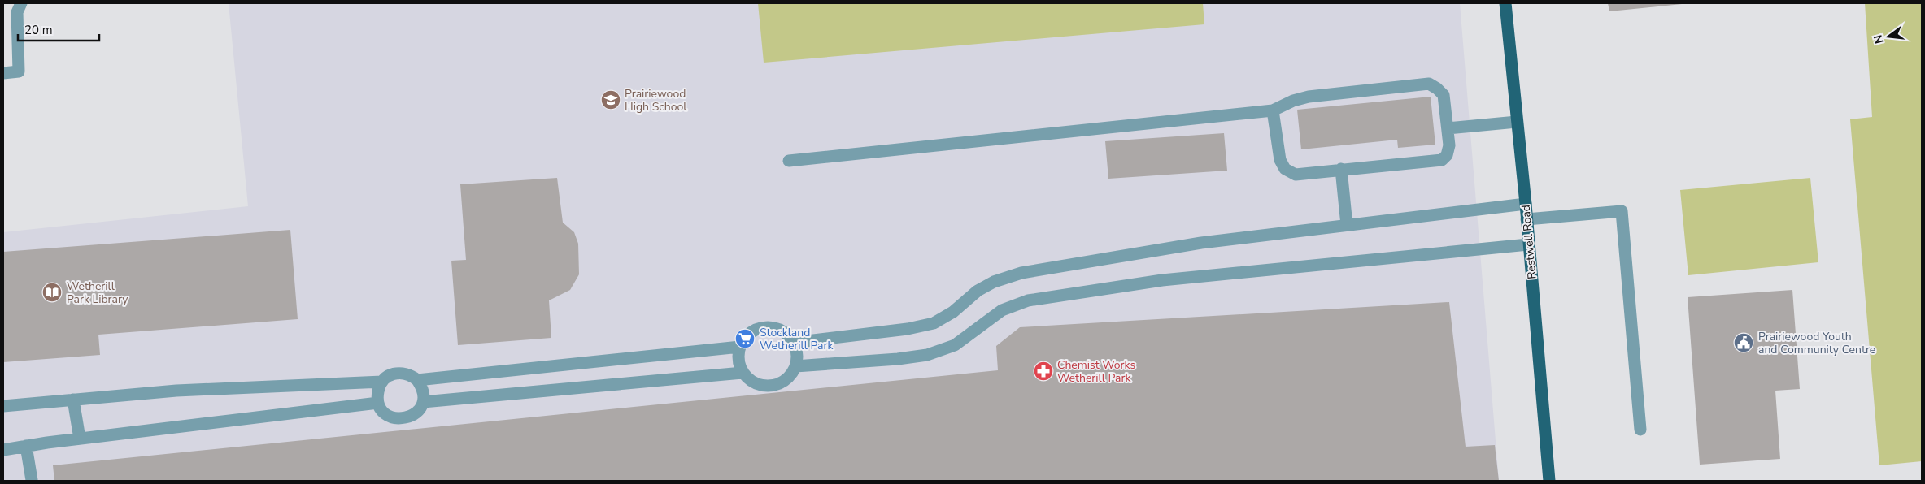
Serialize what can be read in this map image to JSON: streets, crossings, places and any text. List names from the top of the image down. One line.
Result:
{"streets":{"main road":["Restwell Road"]},"places":{"school or university":["Prairiewood High School"],"library":["Wetherill Park Library"],"supermarket":["Stockland Wetherill Park"],"public building":["Prairiewood Youth and Community Centre"],"pharmacy":["Chemist Works Wetherill Park"]},"scale_bar":"20 m","north":"left"}
